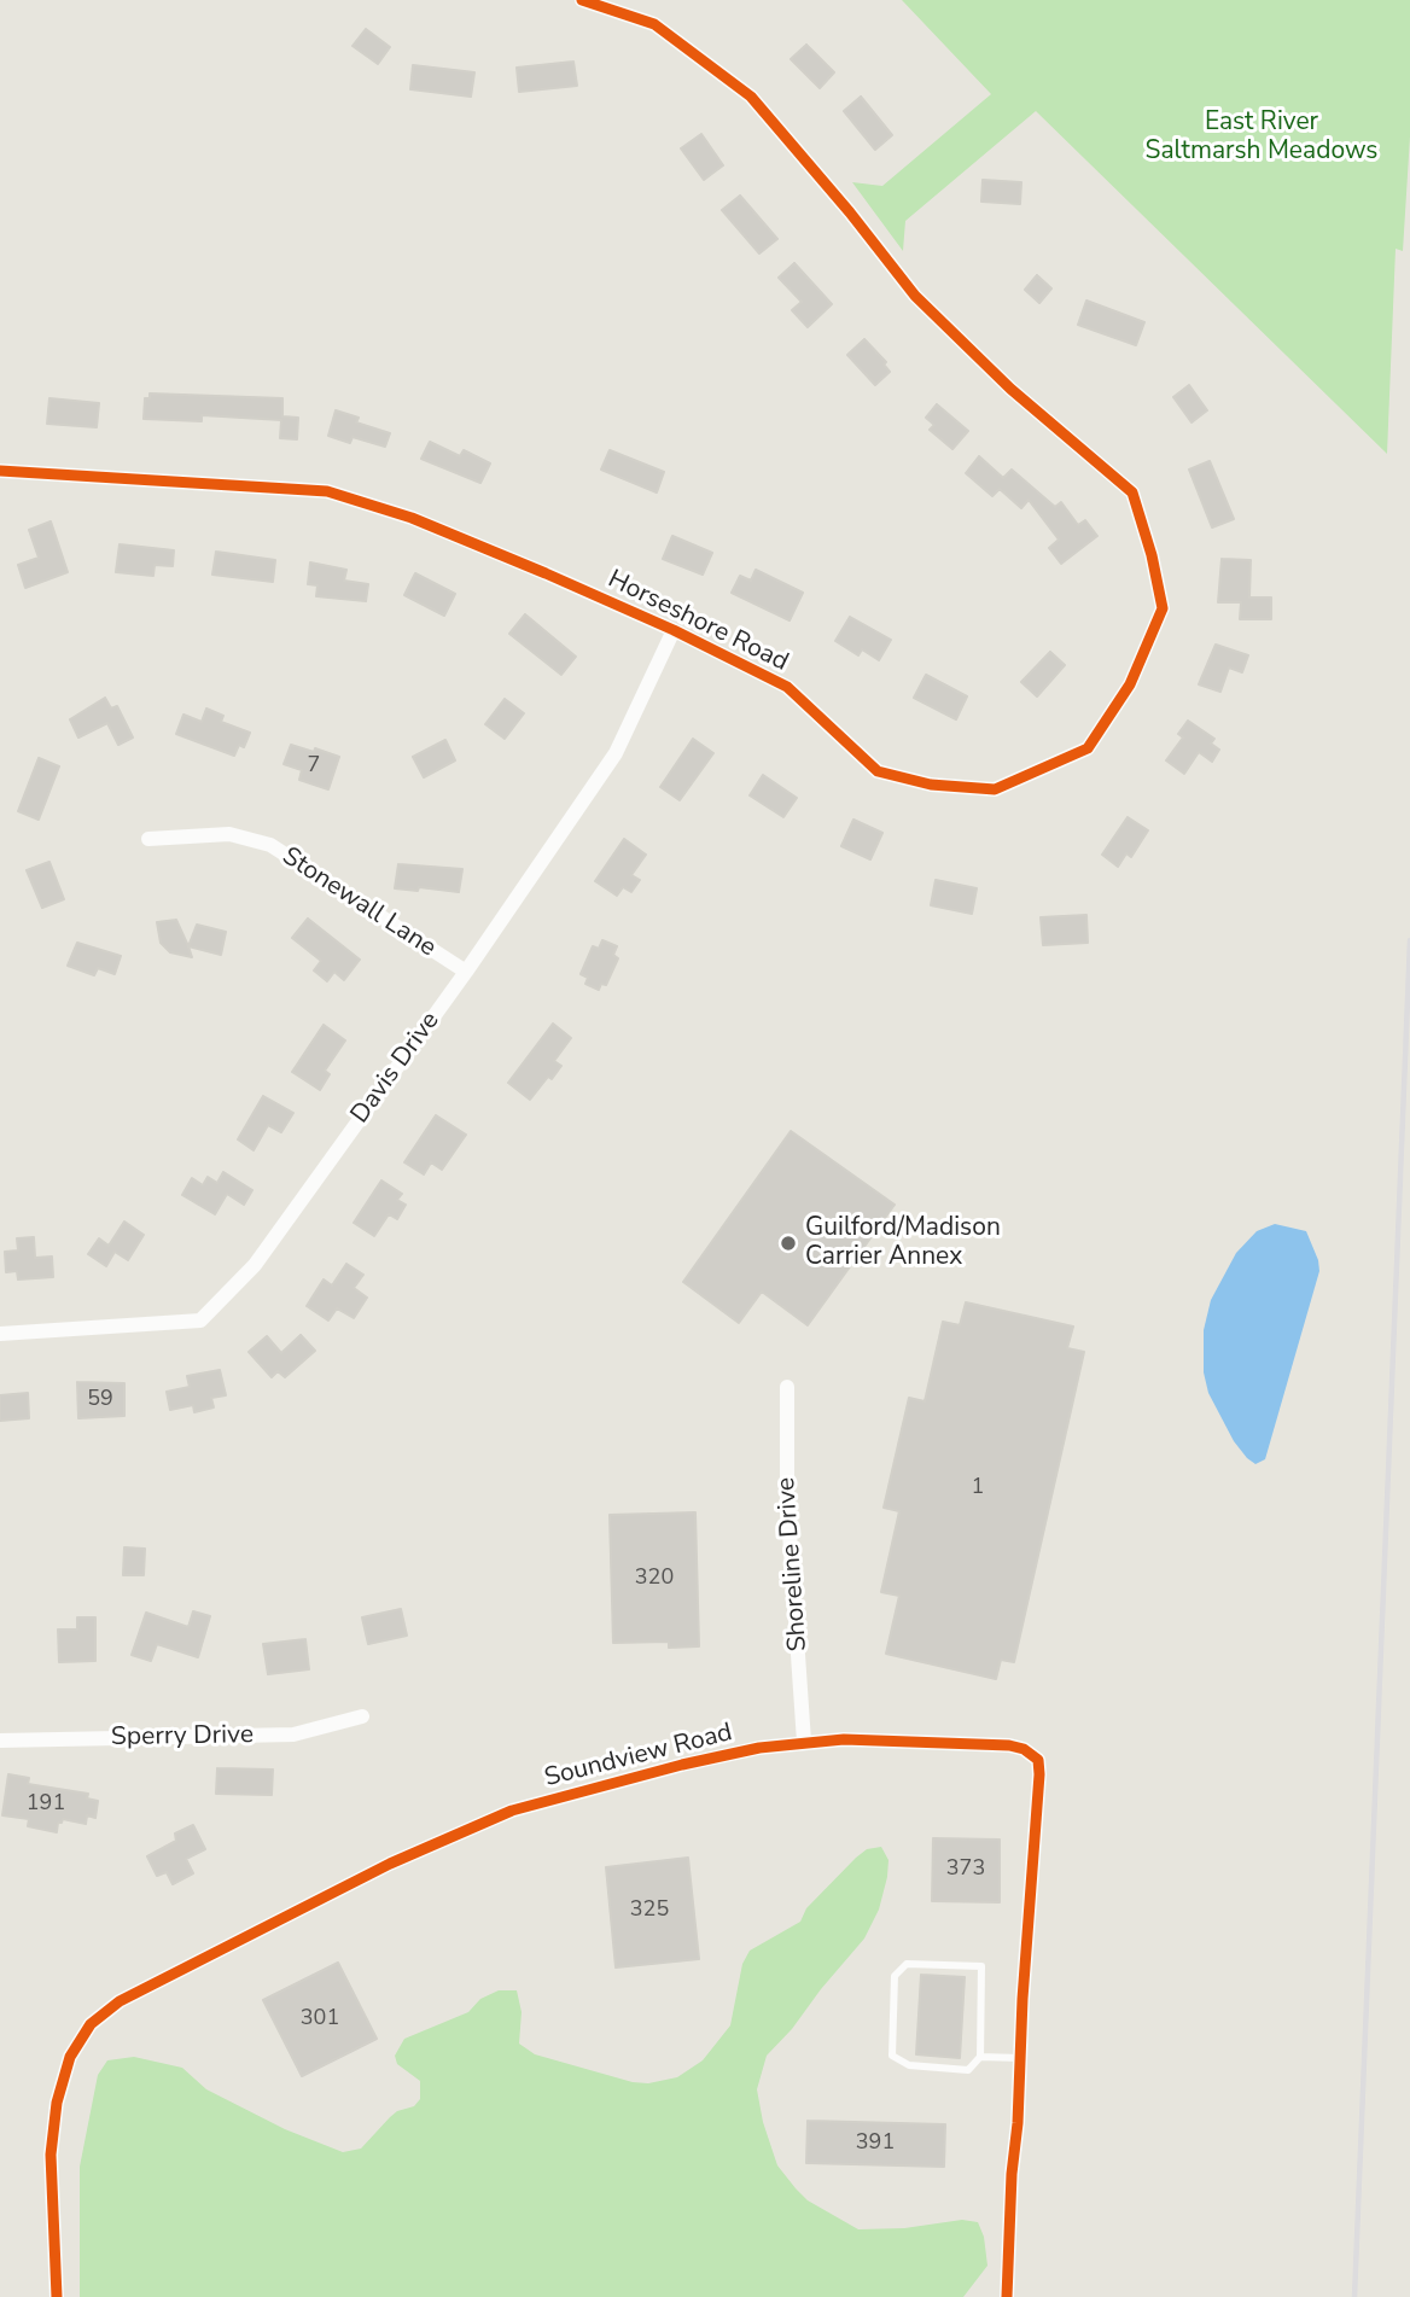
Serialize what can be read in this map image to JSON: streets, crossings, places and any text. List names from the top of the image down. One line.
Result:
{"streets":{"street":["Horseshore Road","Stonewall Lane","Davis Drive","Shoreline Drive","Sperry Drive","Soundview Road"]},"crossings":[["Horseshore Road","Davis Drive"],["Stonewall Lane","Davis Drive"],["Shoreline Drive","Soundview Road"]],"parks":["East River Saltmarsh Meadows"],"places":["Guilford/Madison Carrier Annex"],"house_numbers":["7","59","1","320","191","373","325","301","391"]}
